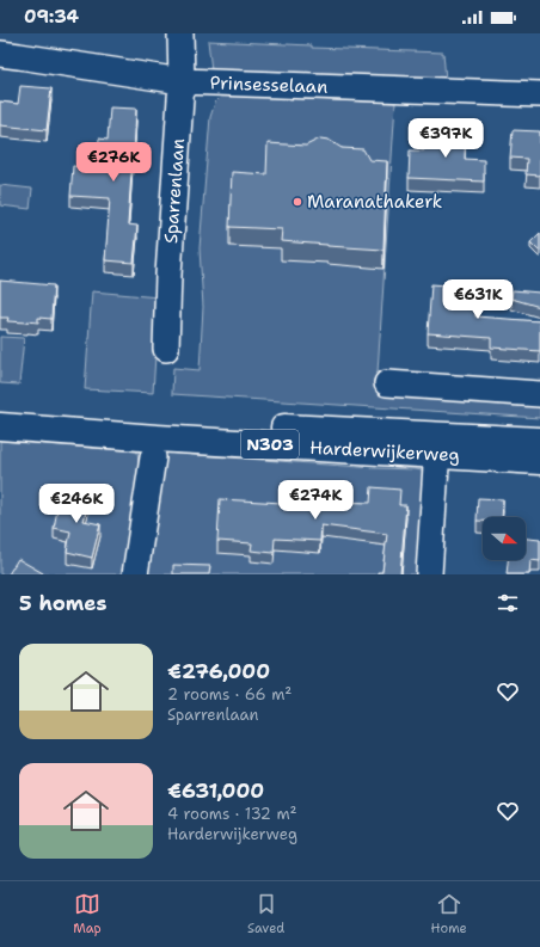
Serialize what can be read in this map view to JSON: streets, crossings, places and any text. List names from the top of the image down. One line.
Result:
{"streets":{"main road":["N303","Harderwijkerweg"],"street":["Prinsesselaan","Sparrenlaan"]},"crossings":[["Prinsesselaan","Sparrenlaan"]],"places":["Maranathakerk"],"north":"right","page":{"status":"09:34","price":["€397K","€276K","€631K","€274K","€246K"],"heading":"5 homes","list":[{"name":"€276,000","note":"2 rooms · 66 m² · Sparrenlaan"},{"name":"€631,000","note":"4 rooms · 132 m² · Harderwijkerweg"}],"tabs":["Map","Saved","Home"]}}
